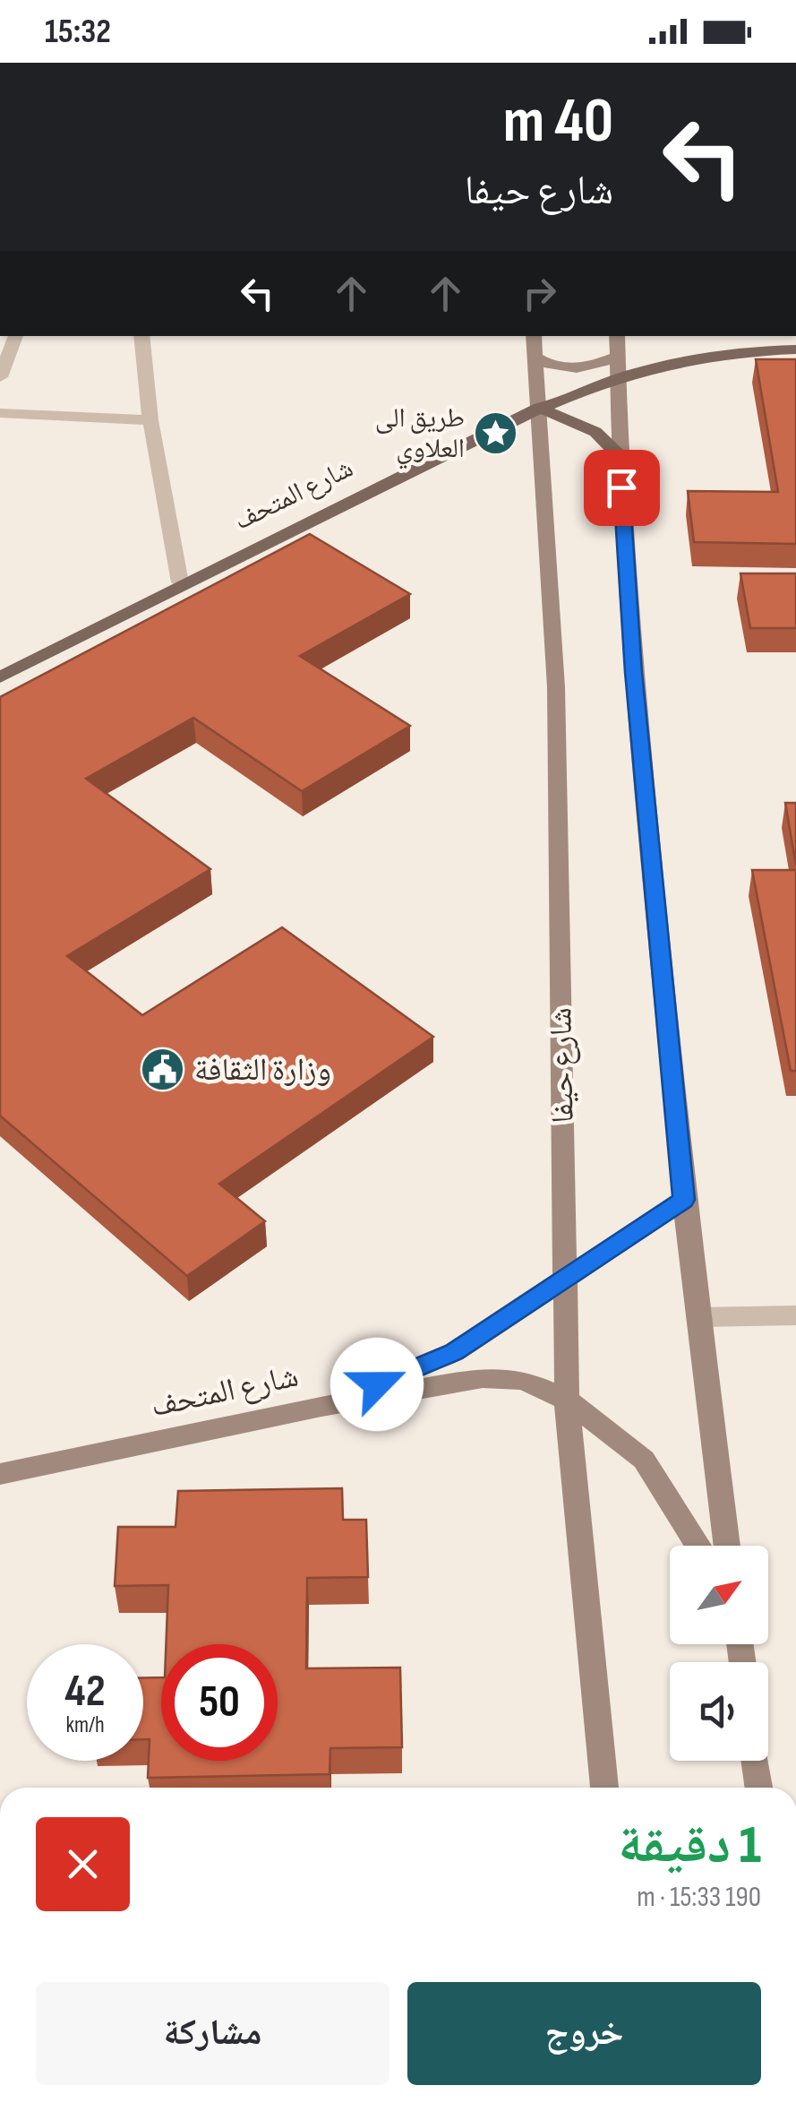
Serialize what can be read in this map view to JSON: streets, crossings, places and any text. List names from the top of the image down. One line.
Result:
{"streets":{"main road":["شارع المتحف","شارع حيفا"]},"crossings":[["شارع المتحف","شارع حيفا"]],"places":{"place":["طريق الى العلاوي"],"public building":["وزارة الثقافة"]},"north":"top right","page":{"status":"15:32","turn":["40 m","شارع حيفا"],"speed":"42 km/h","limit":"50","heading":["1 دقيقة","190 m · 15:33"],"buttons":["خروج","مشاركة"]}}
